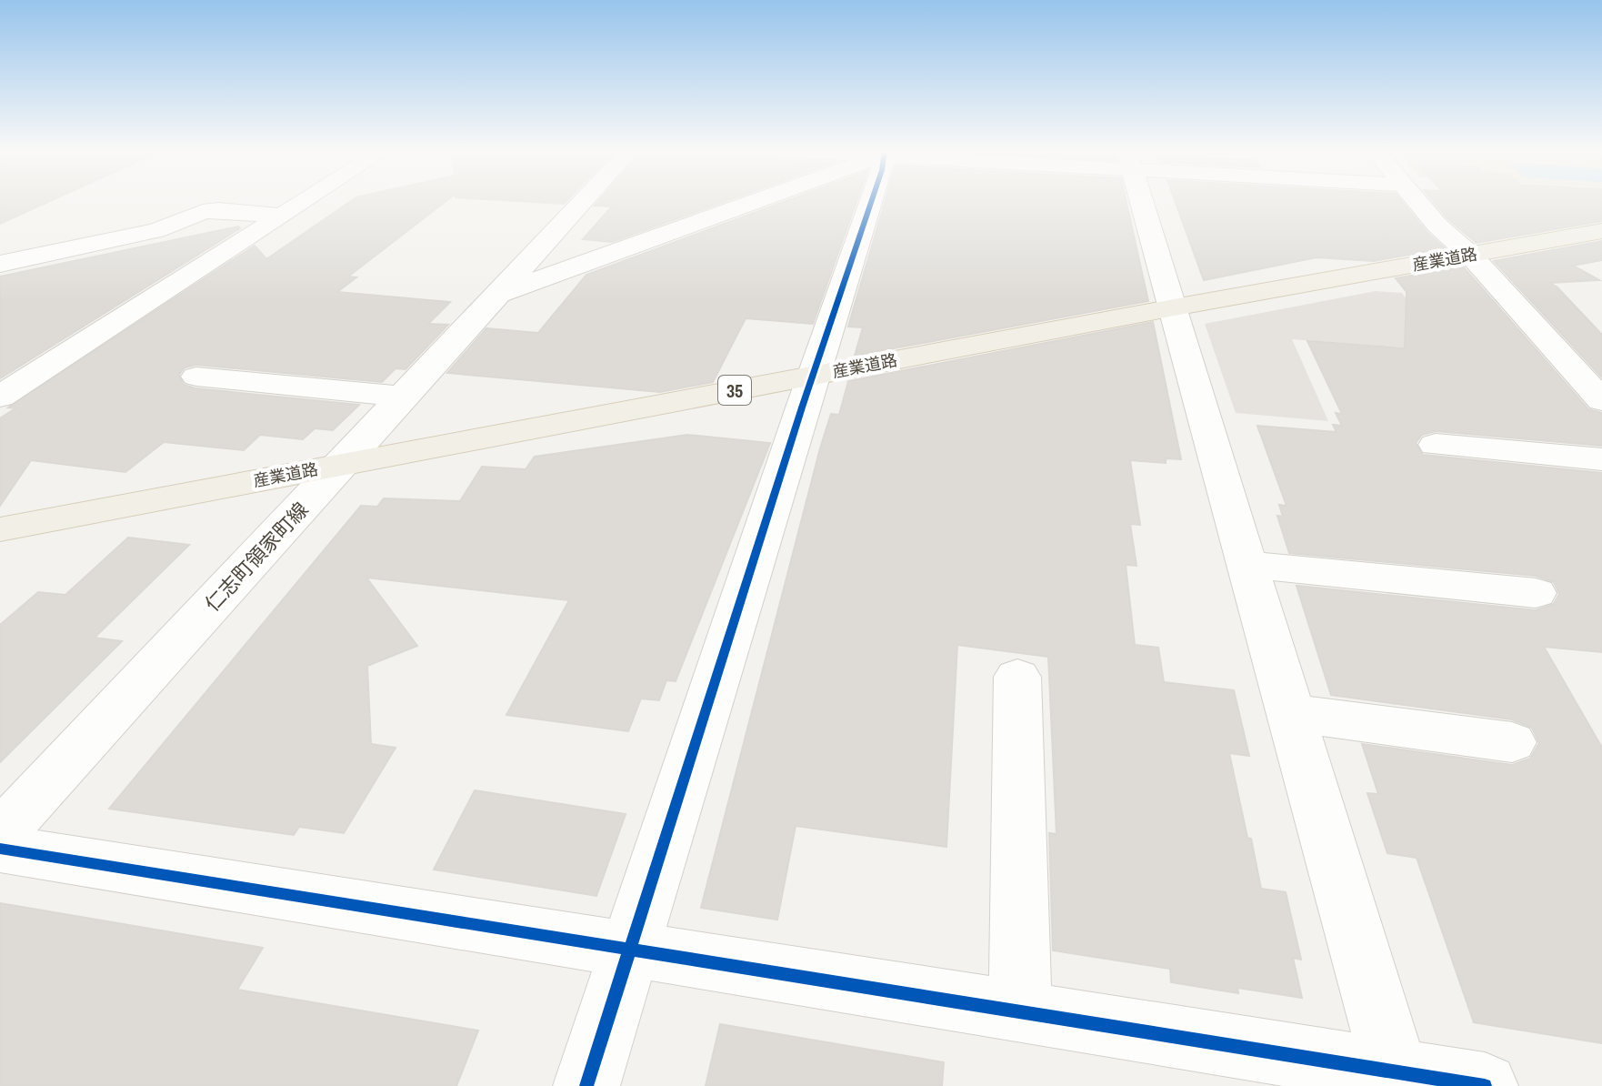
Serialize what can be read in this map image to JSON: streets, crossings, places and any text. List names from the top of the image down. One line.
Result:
{"streets":{"main road":["産業道路","35"],"street":["仁志町領家町線"]},"crossings":[["産業道路","仁志町領家町線"]]}
